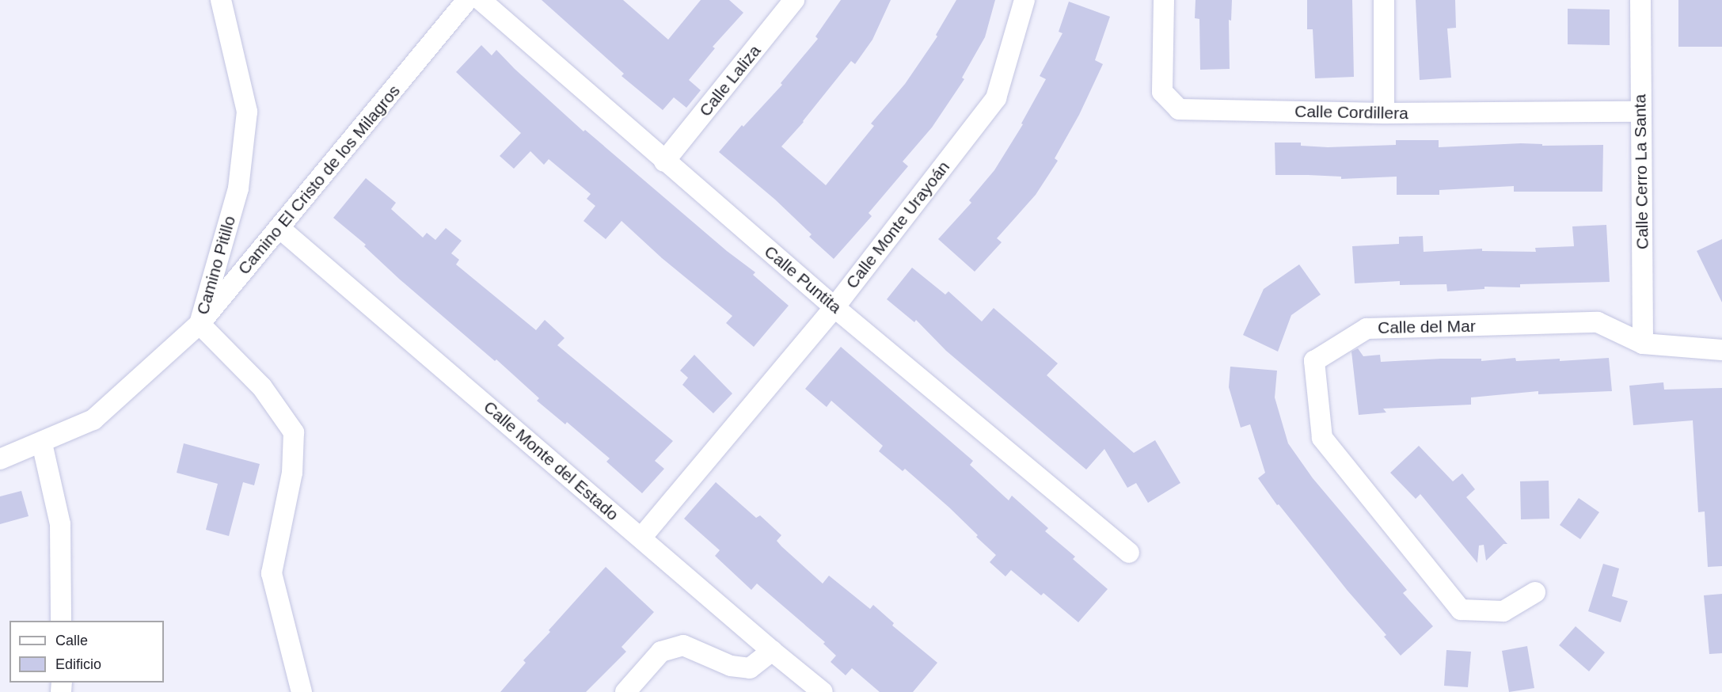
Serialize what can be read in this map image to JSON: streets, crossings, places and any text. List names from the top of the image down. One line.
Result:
{"streets":{"street":["Calle Laliza","Calle Cordillera","Calle Cerro La Santa","Camino El Cristo de los Milagros","Calle Monte Urayoán","Camino Pitillo","Calle Puntita","Calle del Mar","Calle Monte del Estado"]},"crossings":[["Calle Laliza","Calle Puntita"],["Calle Cordillera","Calle Cerro La Santa"],["Calle Cerro La Santa","Calle del Mar"],["Camino El Cristo de los Milagros","Camino Pitillo"],["Camino El Cristo de los Milagros","Calle Monte del Estado"],["Calle Monte Urayoán","Calle Puntita"],["Calle Monte Urayoán","Calle Monte del Estado"]],"legend":["Calle","Edificio"]}
